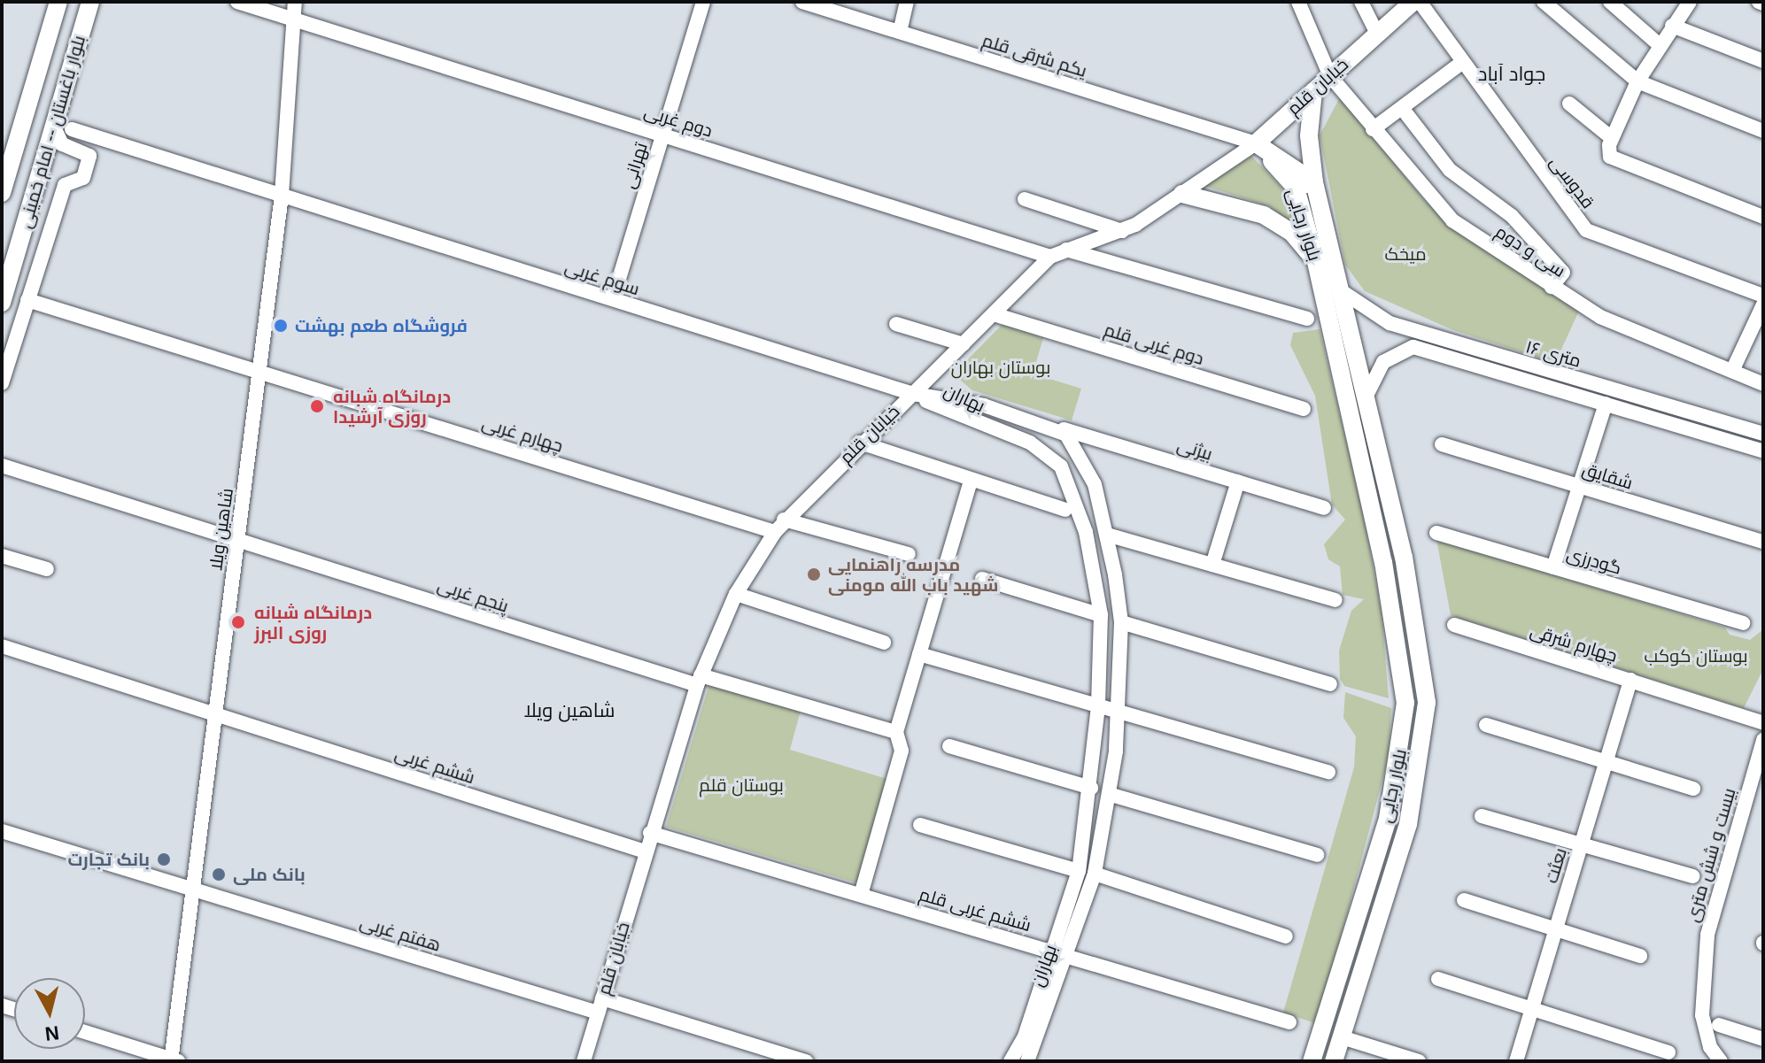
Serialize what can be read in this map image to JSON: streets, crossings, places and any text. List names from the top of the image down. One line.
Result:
{"streets":{"main road":["خیابان قلم","بلوار باغستان -- امام خمینی","بلوار رجایی"],"street":["یکم شرقی قلم","دوم غربی","تهرانی","قدوسی","سی و دوم","سوم غربی","دوم غربی قلم","۱۶ متری","بهاران","چهارم غربی","بیژنی","شقایق","شاهین ویلا","گودرزی","پنجم غربی","چهارم شرقی","ششم غربی","بیست و شش متری","بعثت","ششم غربی قلم","هفتم غربی"]},"crossings":[["یکم شرقی قلم","خیابان قلم"],["یکم شرقی قلم","بلوار رجایی"],["خیابان قلم","دوم غربی"],["خیابان قلم","بلوار رجایی"],["خیابان قلم","سی و دوم"],["خیابان قلم","سوم غربی"],["خیابان قلم","دوم غربی قلم"],["خیابان قلم","بهاران"],["خیابان قلم","چهارم غربی"],["خیابان قلم","پنجم غربی"],["خیابان قلم","ششم غربی"],["خیابان قلم","ششم غربی قلم"],["خیابان قلم","هفتم غربی"],["دوم غربی","تهرانی"],["دوم غربی","شاهین ویلا"],["تهرانی","سوم غربی"],["بلوار رجایی","۱۶ متری"],["سوم غربی","بهاران"],["سوم غربی","شاهین ویلا"],["بهاران","بیژنی"],["بهاران","ششم غربی قلم"],["چهارم غربی","شاهین ویلا"],["شاهین ویلا","پنجم غربی"],["شاهین ویلا","ششم غربی"],["شاهین ویلا","هفتم غربی"],["چهارم شرقی","بعثت"]],"districts":["جواد آباد","شاهین ویلا"],"parks":["میخک","بوستان بهاران","بوستان کوکب","بوستان قلم"],"places":["فروشگاه طعم بهشت","درمانگاه شبانه روزی آرشیدا","مدرسه راهنمایی شهید باب الله مومنی","درمانگاه شبانه روزی البرز","بانک تجارت","بانک ملی"],"north":"bottom"}
